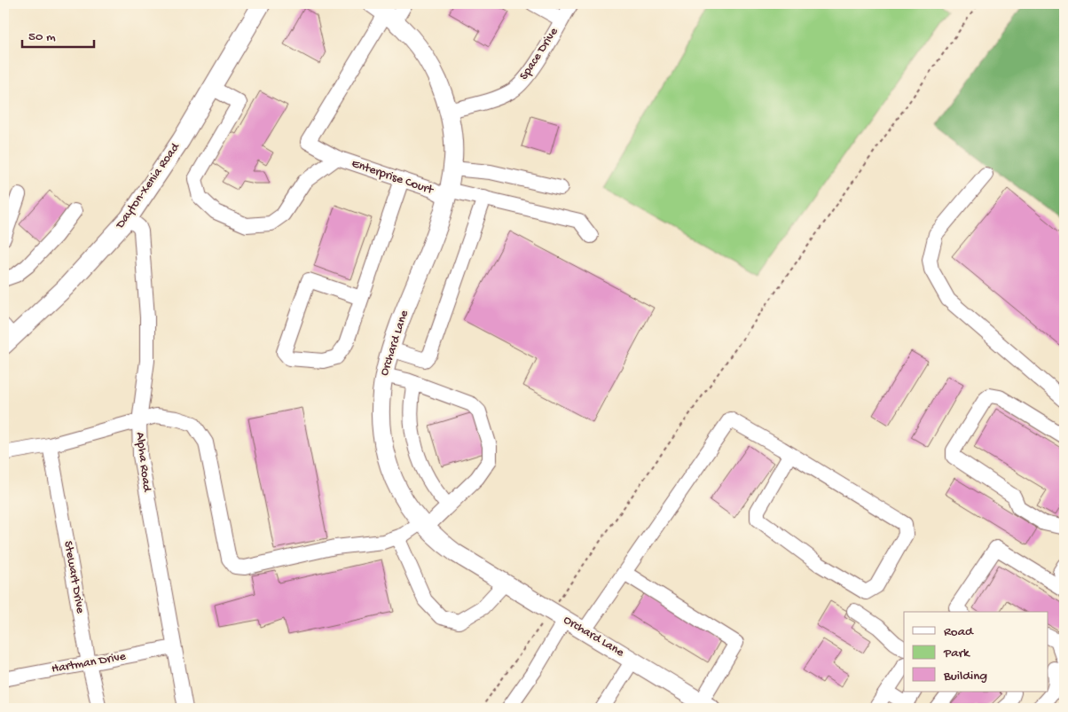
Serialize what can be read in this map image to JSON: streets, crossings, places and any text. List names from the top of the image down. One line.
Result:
{"streets":{"main road":["Dayton-Xenia Road","Orchard Lane"],"street":["Space Drive","Enterprise Court","Alpha Road","Stewart Drive","Hartman Drive"]},"crossings":[["Space Drive","Orchard Lane"],["Enterprise Court","Orchard Lane"],["Dayton-Xenia Road","Alpha Road"],["Alpha Road","Hartman Drive"],["Stewart Drive","Hartman Drive"]],"legend":["Road","Park","Building"],"scale_bar":"50 m"}
